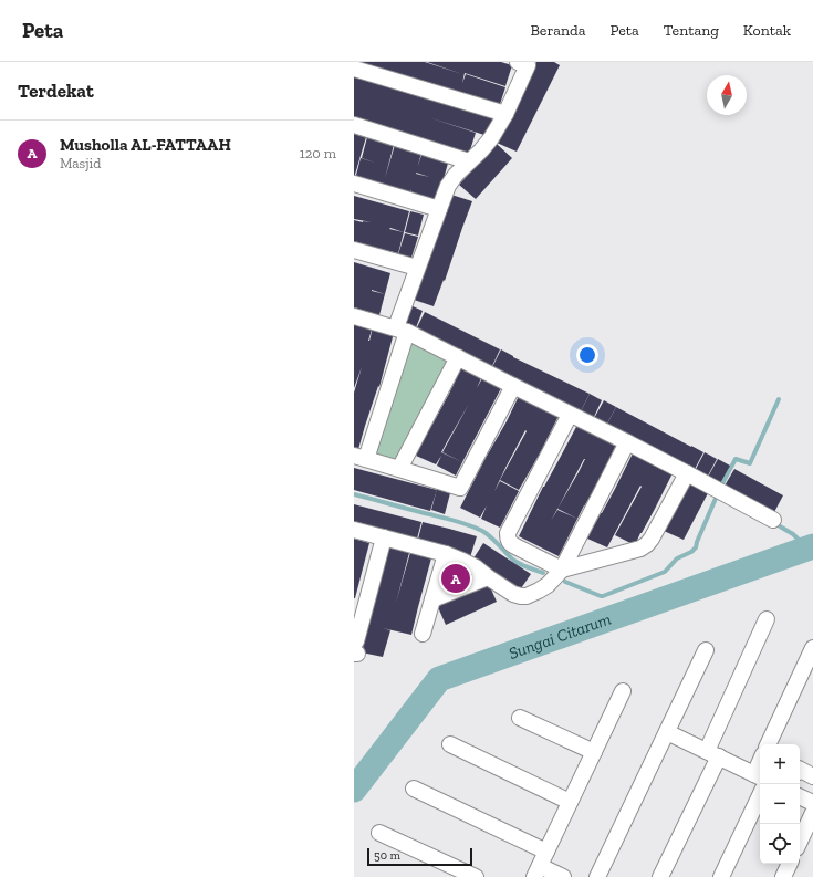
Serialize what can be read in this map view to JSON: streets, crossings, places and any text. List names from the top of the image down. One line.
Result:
{"water":["Sungai Citarum"],"scale_bar":"50 m","north":"top","page":{"header":"Peta","nav":["Beranda","Peta","Tentang","Kontak"],"heading":"Terdekat","list":[{"mark":"A","name":"Musholla AL-FATTAAH","note":"Masjid","value":"120 m"}],"pins":"A","map_buttons":["+","−"],"scale":"50 m"}}
